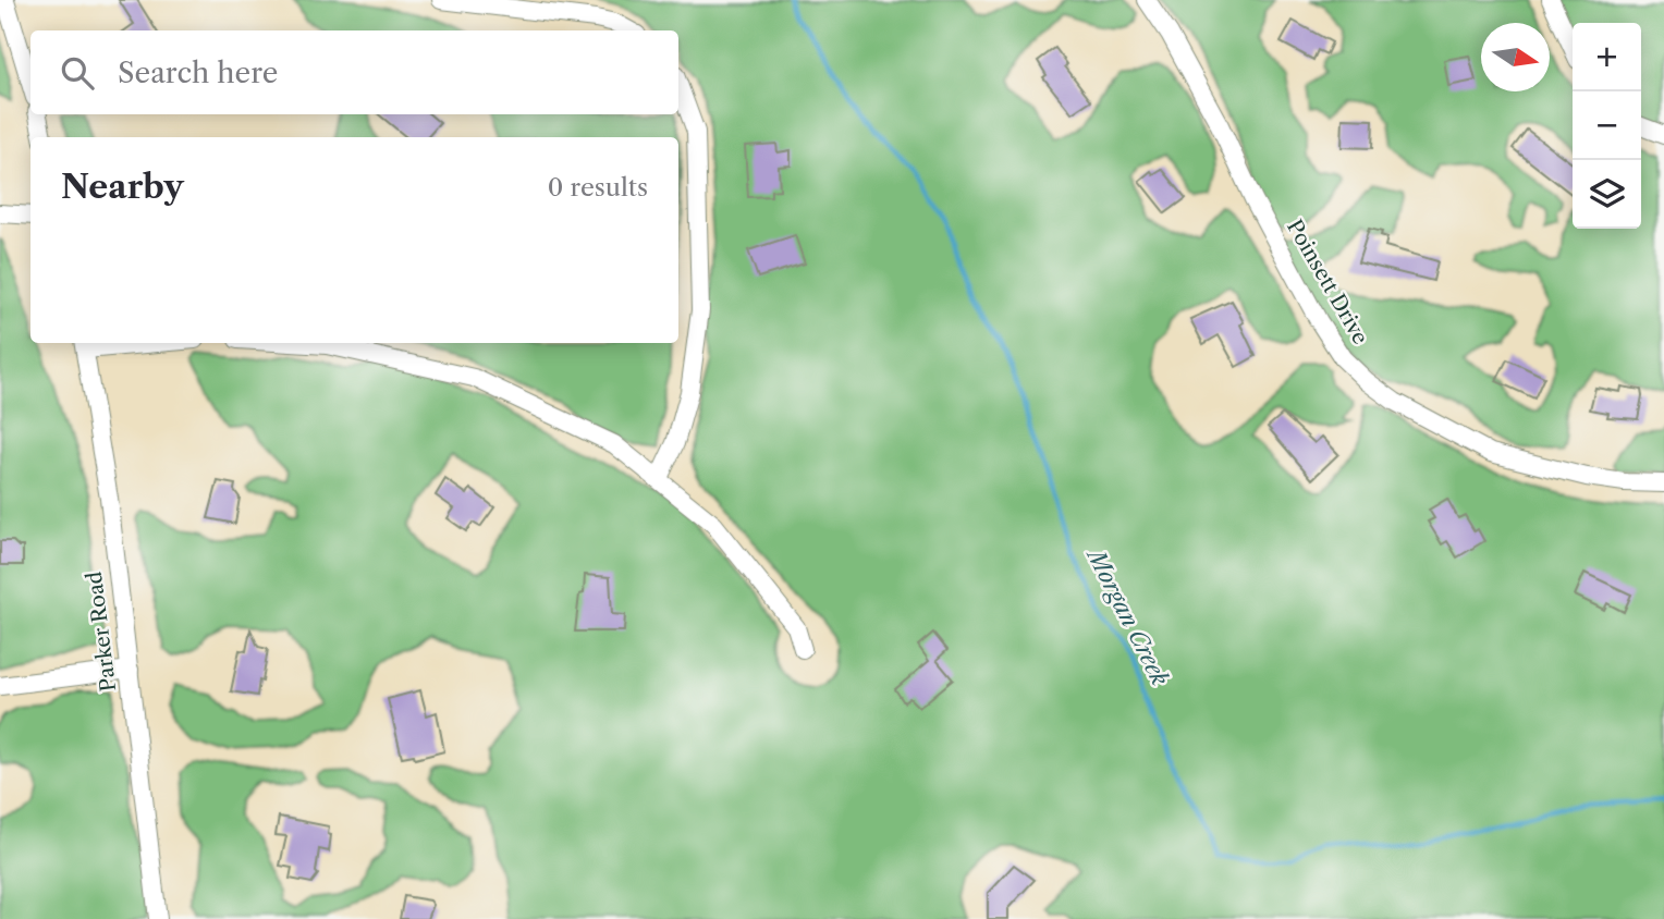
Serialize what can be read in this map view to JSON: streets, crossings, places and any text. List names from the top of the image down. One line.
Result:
{"streets":{"street":["Poinsett Drive","Parker Road"]},"water":["Morgan Creek"],"north":"right","page":{"map_buttons":["+","−"],"search":"Search here","heading":["Nearby","0 results"]}}
